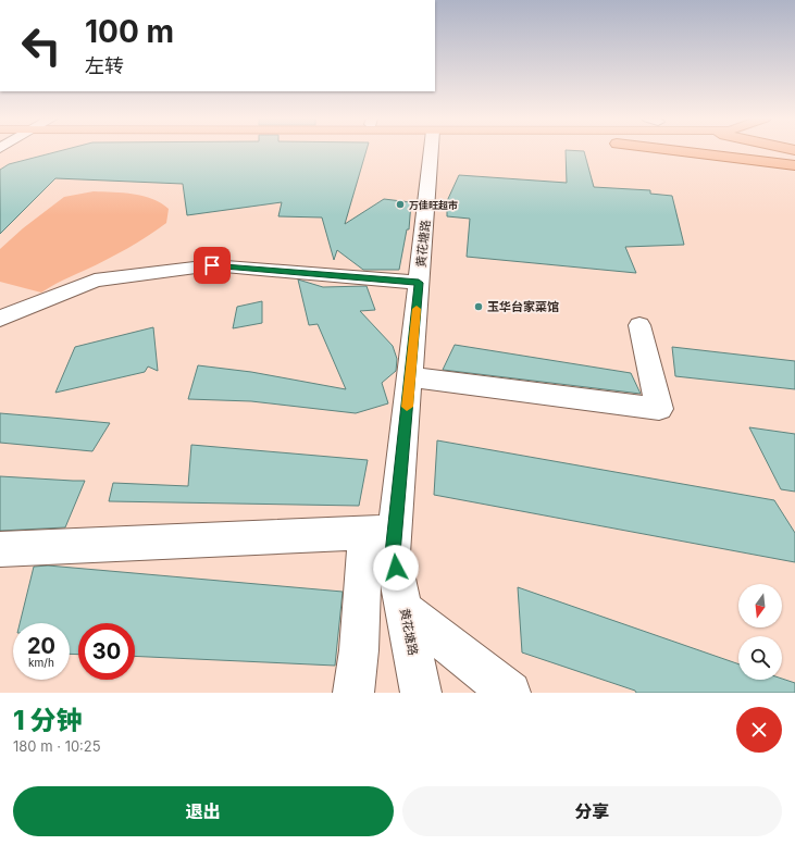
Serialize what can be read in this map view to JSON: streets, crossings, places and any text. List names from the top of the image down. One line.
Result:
{"streets":{"street":["黄花塘路"]},"places":["万佳旺超市","玉华台家菜馆"],"north":"bottom","page":{"turn":["100 m","左转"],"speed":"20 km/h","limit":"30","heading":["1 分钟","180 m · 10:25"],"buttons":["退出","分享"]}}
